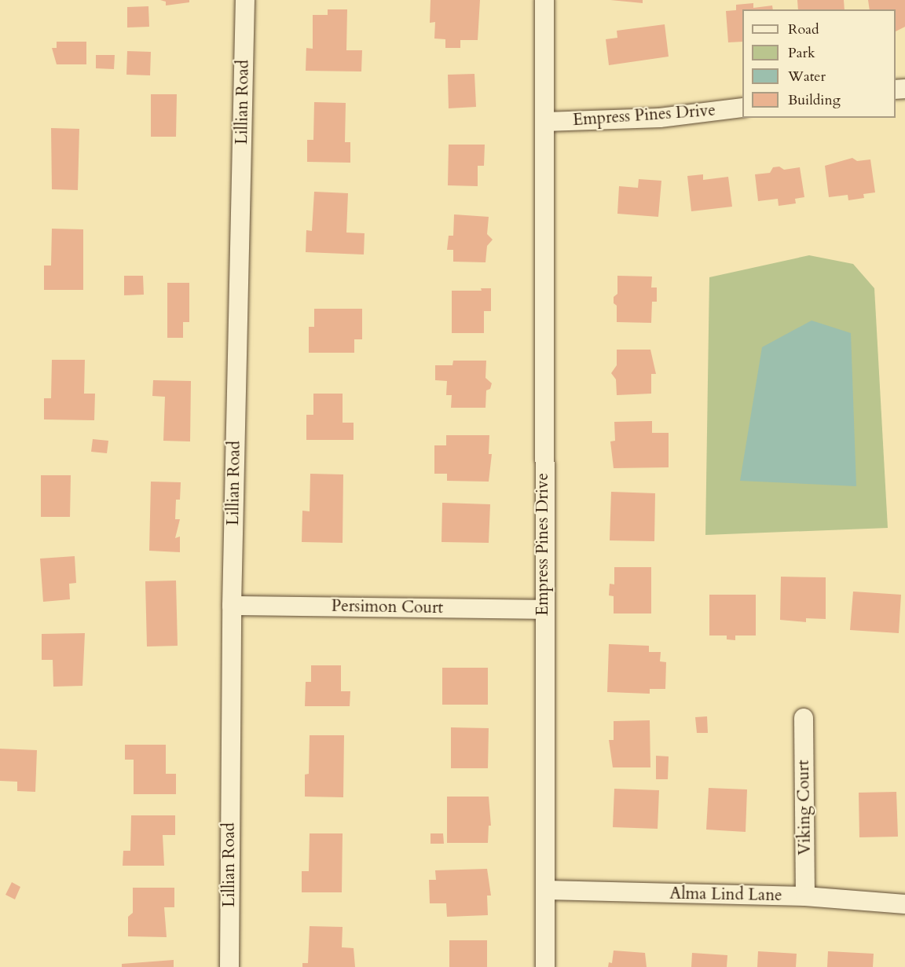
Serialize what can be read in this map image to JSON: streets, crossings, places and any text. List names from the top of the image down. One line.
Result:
{"streets":{"street":["Lillian Road","Empress Pines Drive","Persimon Court","Viking Court","Alma Lind Lane"]},"crossings":[["Lillian Road","Persimon Court"],["Empress Pines Drive","Persimon Court"],["Empress Pines Drive","Alma Lind Lane"],["Viking Court","Alma Lind Lane"]],"legend":["Road","Park","Water","Building"]}
